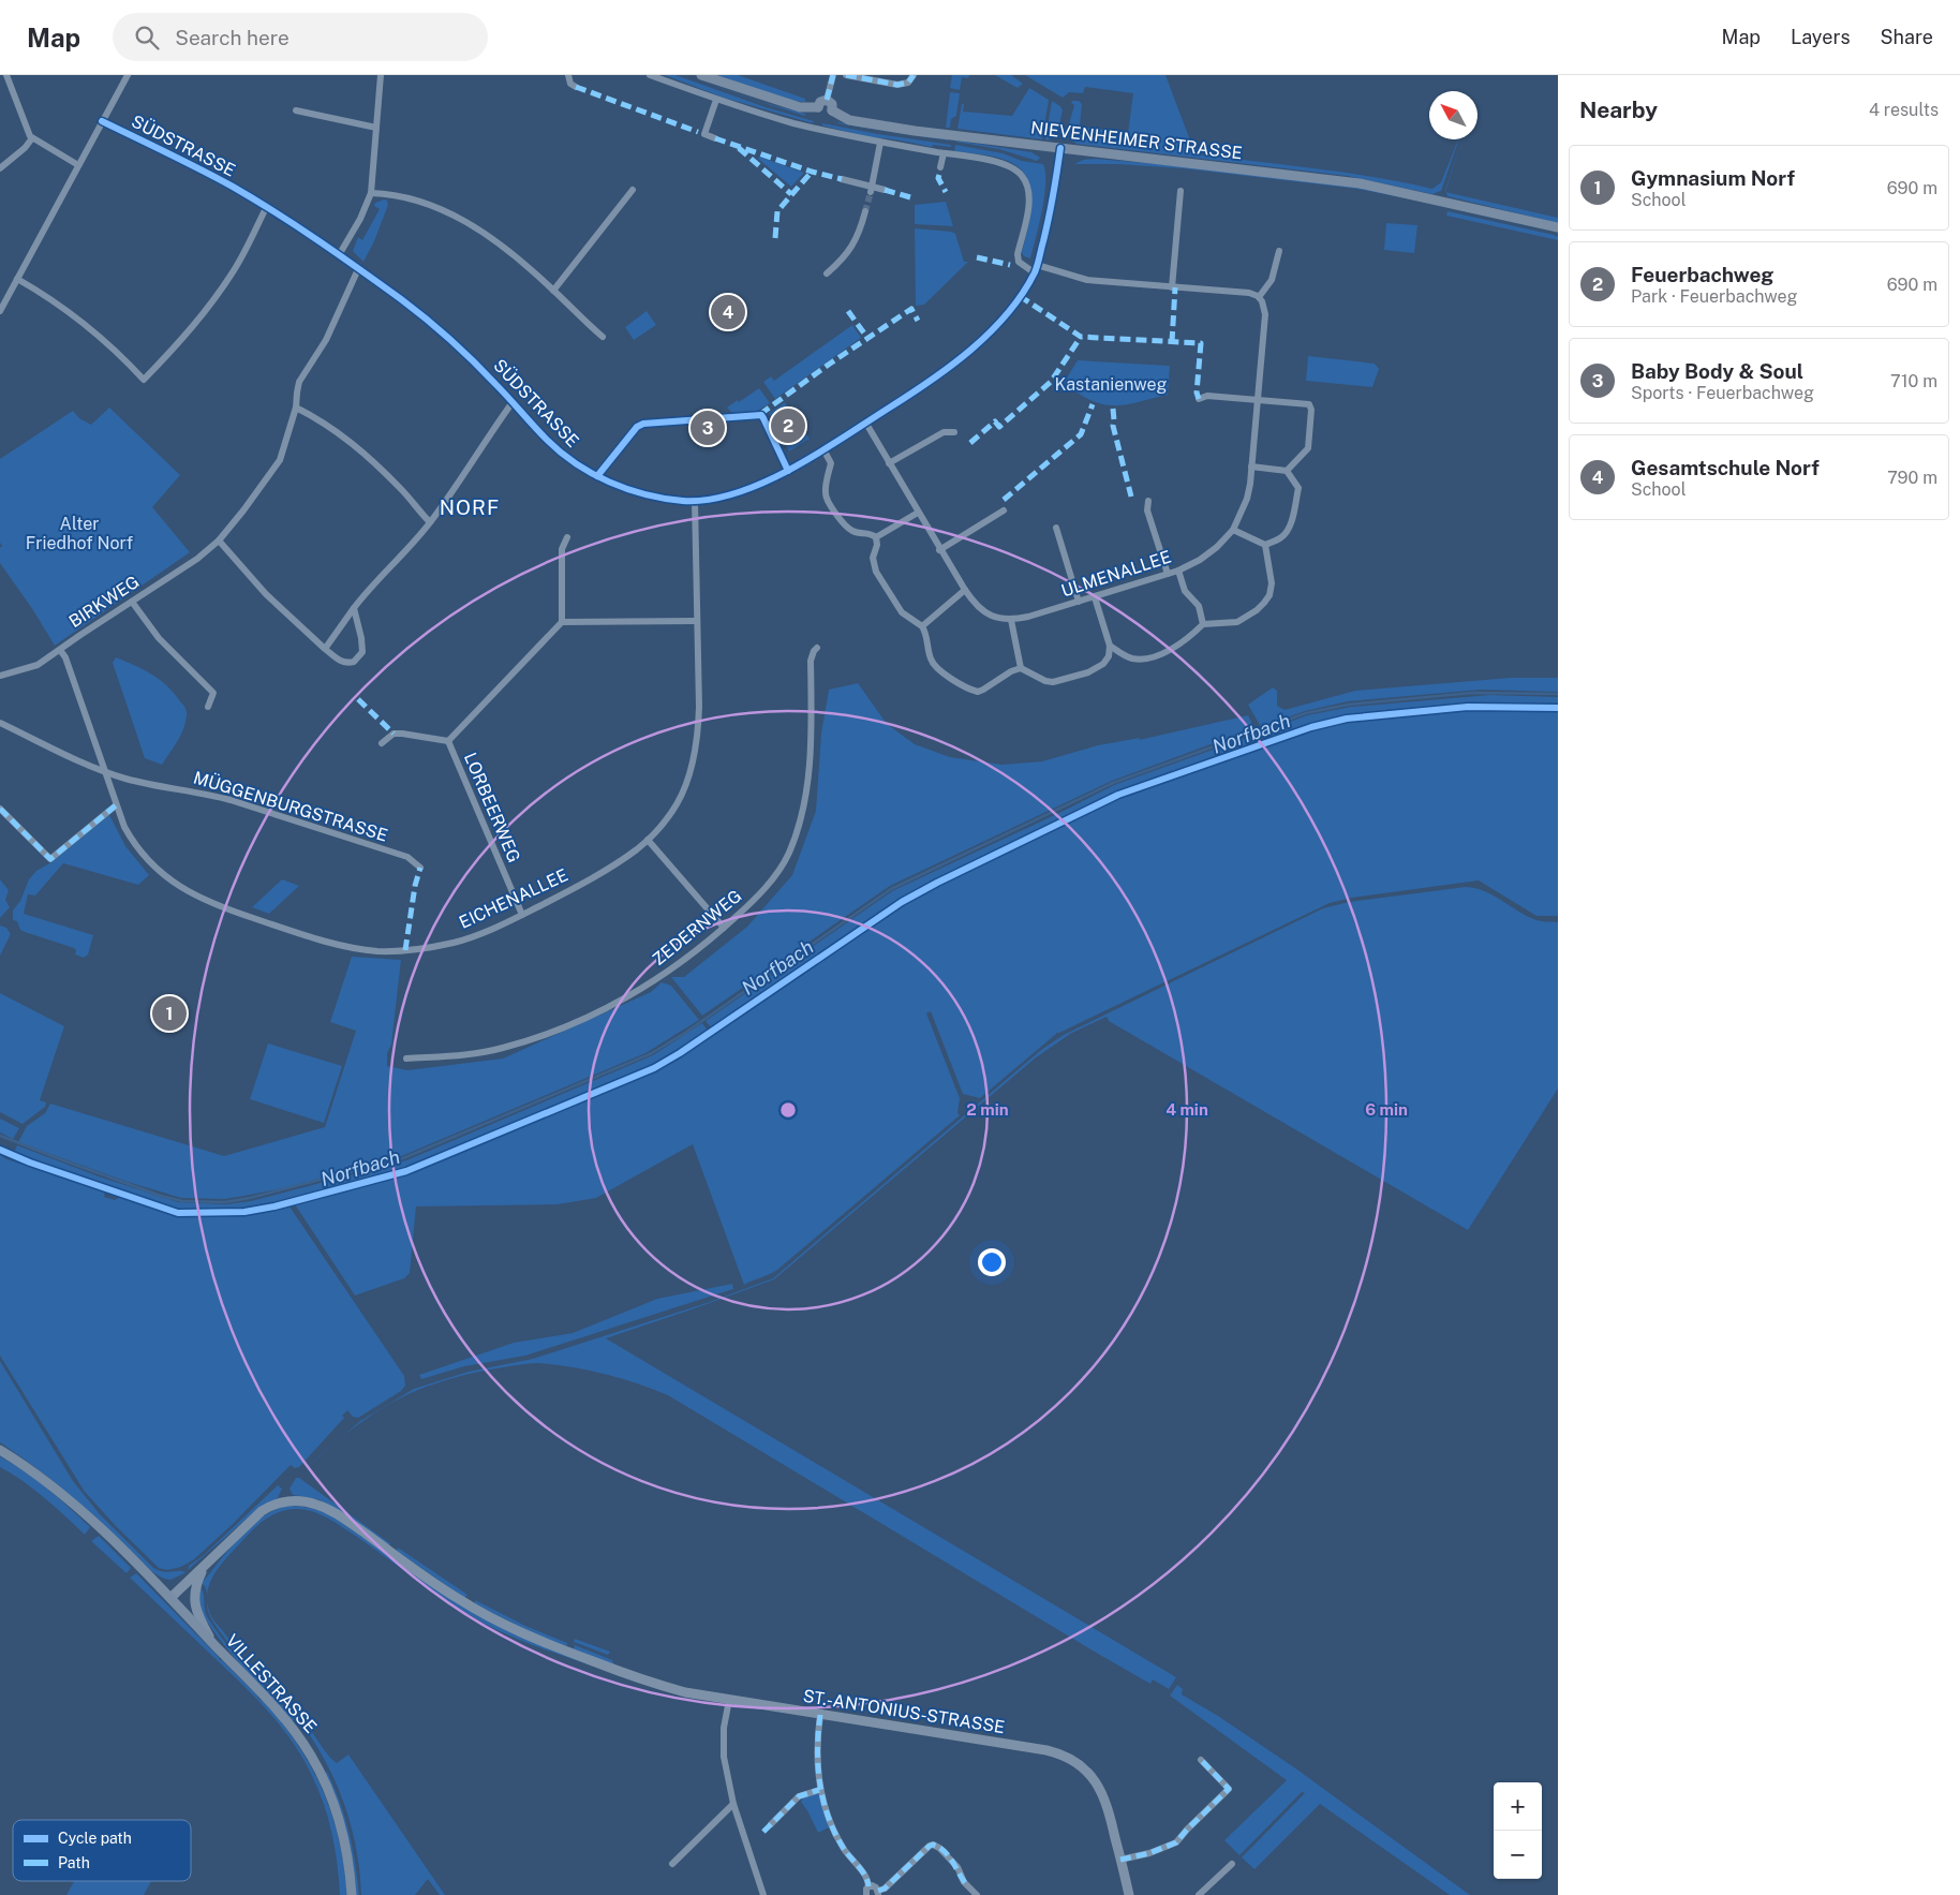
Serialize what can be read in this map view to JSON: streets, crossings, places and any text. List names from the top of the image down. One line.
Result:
{"streets":{"main road":["NIEVENHEIMER STRASSE","VILLESTRASSE"],"street":["SÜDSTRASSE","ULMENALLEE","BIRKWEG","MÜGGENBURGSTRASSE","LORBEERWEG","EICHENALLEE","ZEDERNWEG","ST.-ANTONIUS-STRASSE"]},"crossings":[["NIEVENHEIMER STRASSE","SÜDSTRASSE"],["SÜDSTRASSE","ULMENALLEE"],["SÜDSTRASSE","BIRKWEG"],["SÜDSTRASSE","EICHENALLEE"],["BIRKWEG","EICHENALLEE"],["MÜGGENBURGSTRASSE","EICHENALLEE"],["LORBEERWEG","EICHENALLEE"],["VILLESTRASSE","ST.-ANTONIUS-STRASSE"]],"districts":["NORF"],"water":["Norfbach"],"parks":["Kastanienweg","Alter Friedhof Norf"],"legend":["Cycle path","Path"],"north":"top left","page":{"header":"Map","search":"Search here","nav":["Map","Layers","Share"],"heading":["Nearby","4 results"],"list":[{"mark":"1","name":"Gymnasium Norf","note":"School","value":"690 m"},{"mark":"2","name":"Feuerbachweg","note":"Park · Feuerbachweg","value":"690 m"},{"mark":"3","name":"Baby Body & Soul","note":"Sports · Feuerbachweg","value":"710 m"},{"mark":"4","name":"Gesamtschule Norf","note":"School","value":"790 m"}],"pins":["4","2","3","1"],"map_buttons":["+","−"]},"rings":["2 min","4 min","6 min"]}
